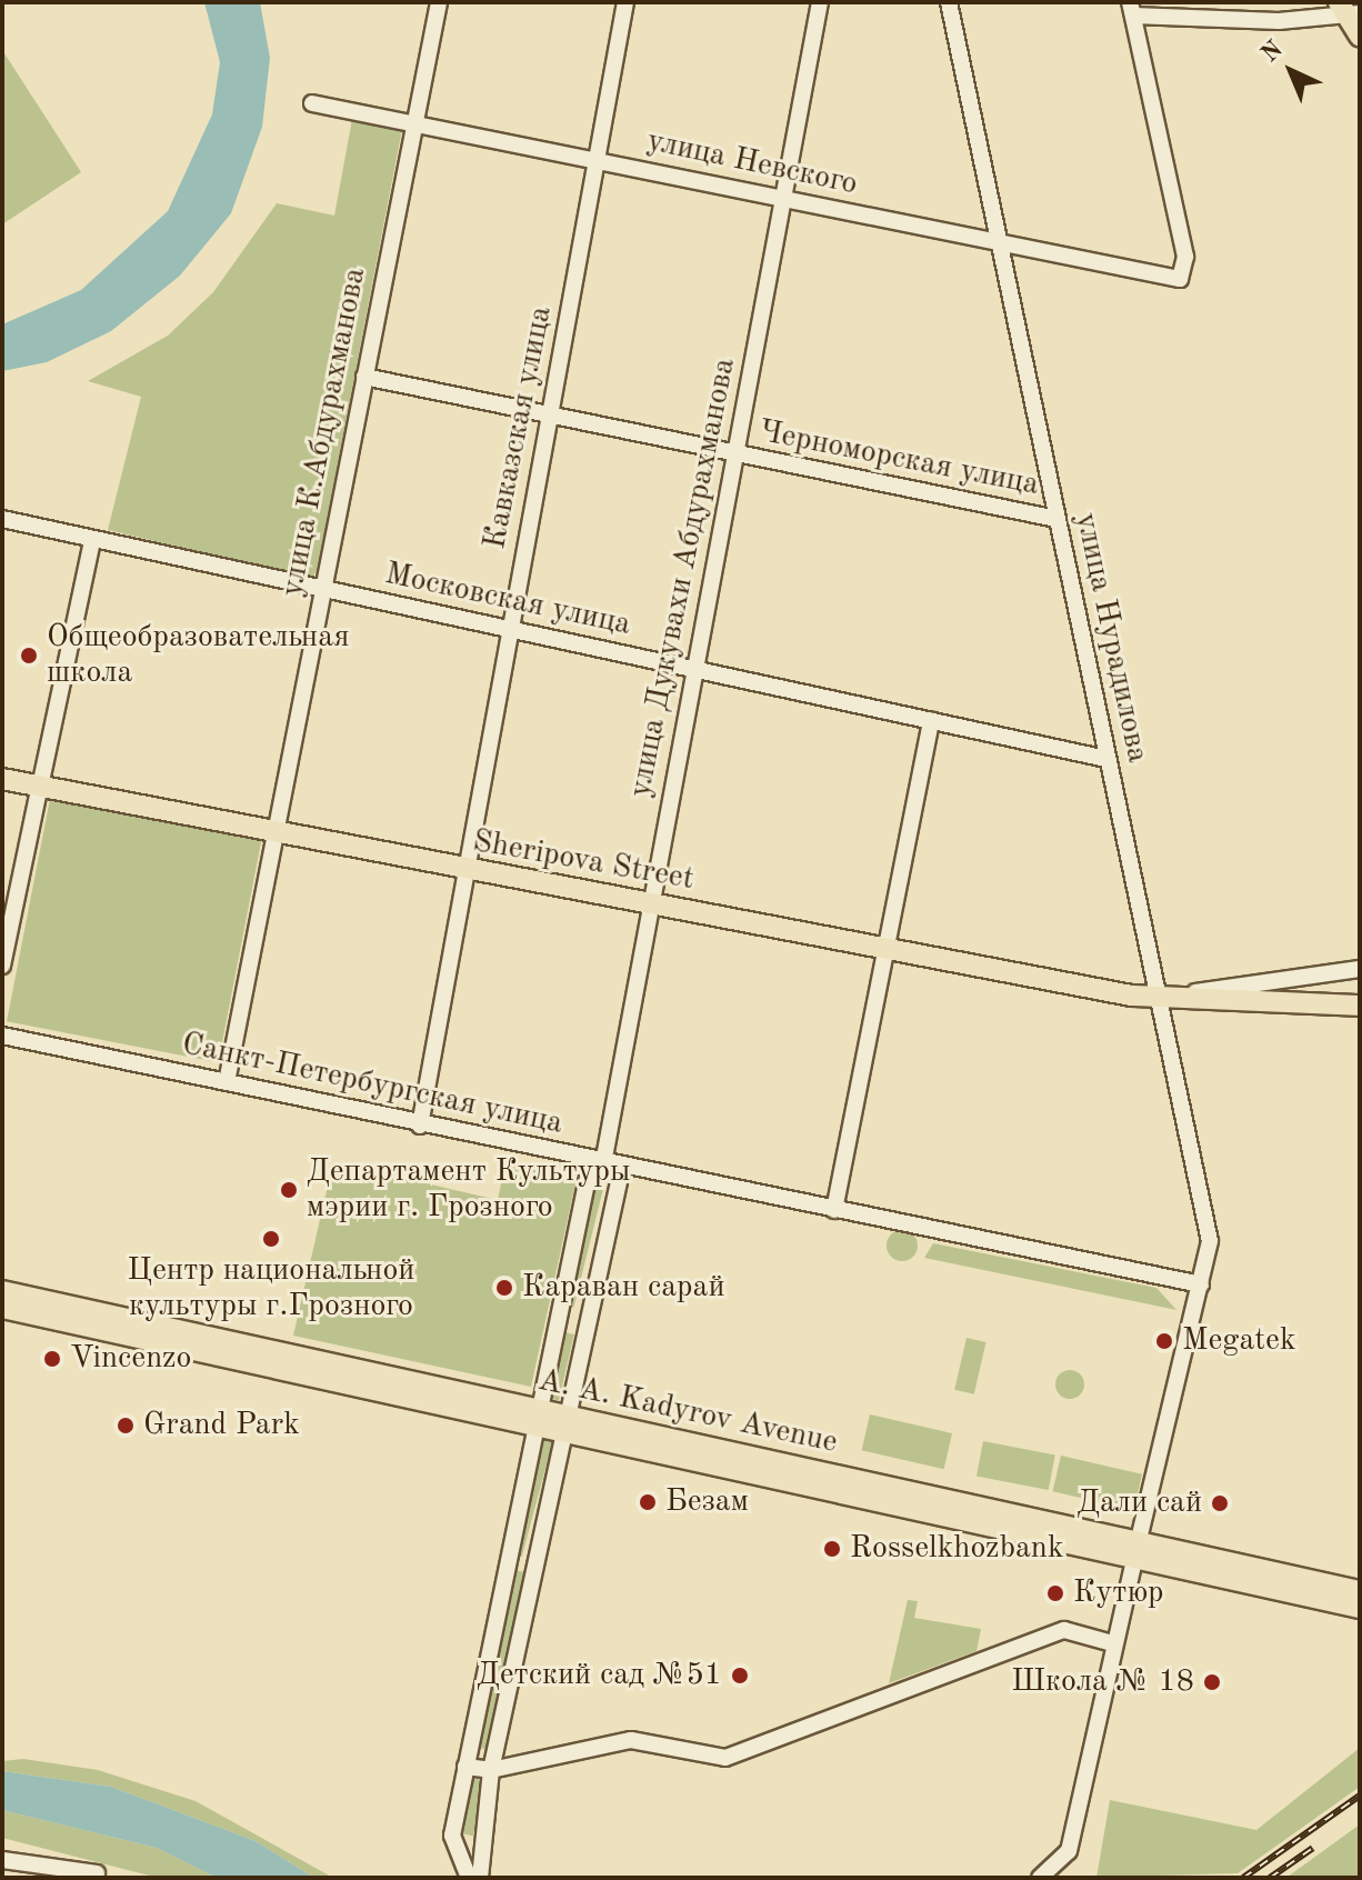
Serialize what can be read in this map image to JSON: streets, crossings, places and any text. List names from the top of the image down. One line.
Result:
{"streets":{"main road":["Sheripova Street","A. A. Kadyrov Avenue"],"street":["улица Невского","Кавказская улица","улица К.Абдурахманова","Черноморская улица","улица Дукувахи Абдурахманова","Московская улица","улица Нурадилова","Санкт-Петербургская улица"]},"crossings":[["улица Невского","Кавказская улица"],["улица Невского","улица К.Абдурахманова"],["улица Невского","улица Дукувахи Абдурахманова"],["улица Невского","улица Нурадилова"],["Кавказская улица","Черноморская улица"],["Кавказская улица","Московская улица"],["Кавказская улица","Sheripova Street"],["Кавказская улица","Санкт-Петербургская улица"],["улица К.Абдурахманова","Черноморская улица"],["улица К.Абдурахманова","Московская улица"],["улица К.Абдурахманова","Sheripova Street"],["улица К.Абдурахманова","Санкт-Петербургская улица"],["Черноморская улица","улица Дукувахи Абдурахманова"],["Черноморская улица","улица Нурадилова"],["улица Дукувахи Абдурахманова","Московская улица"],["улица Дукувахи Абдурахманова","Sheripova Street"],["улица Дукувахи Абдурахманова","Санкт-Петербургская улица"],["улица Дукувахи Абдурахманова","A. A. Kadyrov Avenue"],["Московская улица","улица Нурадилова"],["улица Нурадилова","Sheripova Street"],["улица Нурадилова","Санкт-Петербургская улица"],["улица Нурадилова","A. A. Kadyrov Avenue"]],"places":["Общеобразовательная школа","Департамент Культуры мэрии г. Грозного","Центр национальной культуры г.Грозного","Караван сарай","Megatek","Vincenzo","Grand Park","Безам","Дали сай","Rosselkhozbank","Кутюр","Детский сад №51","Школа № 18"],"north":"top left"}
